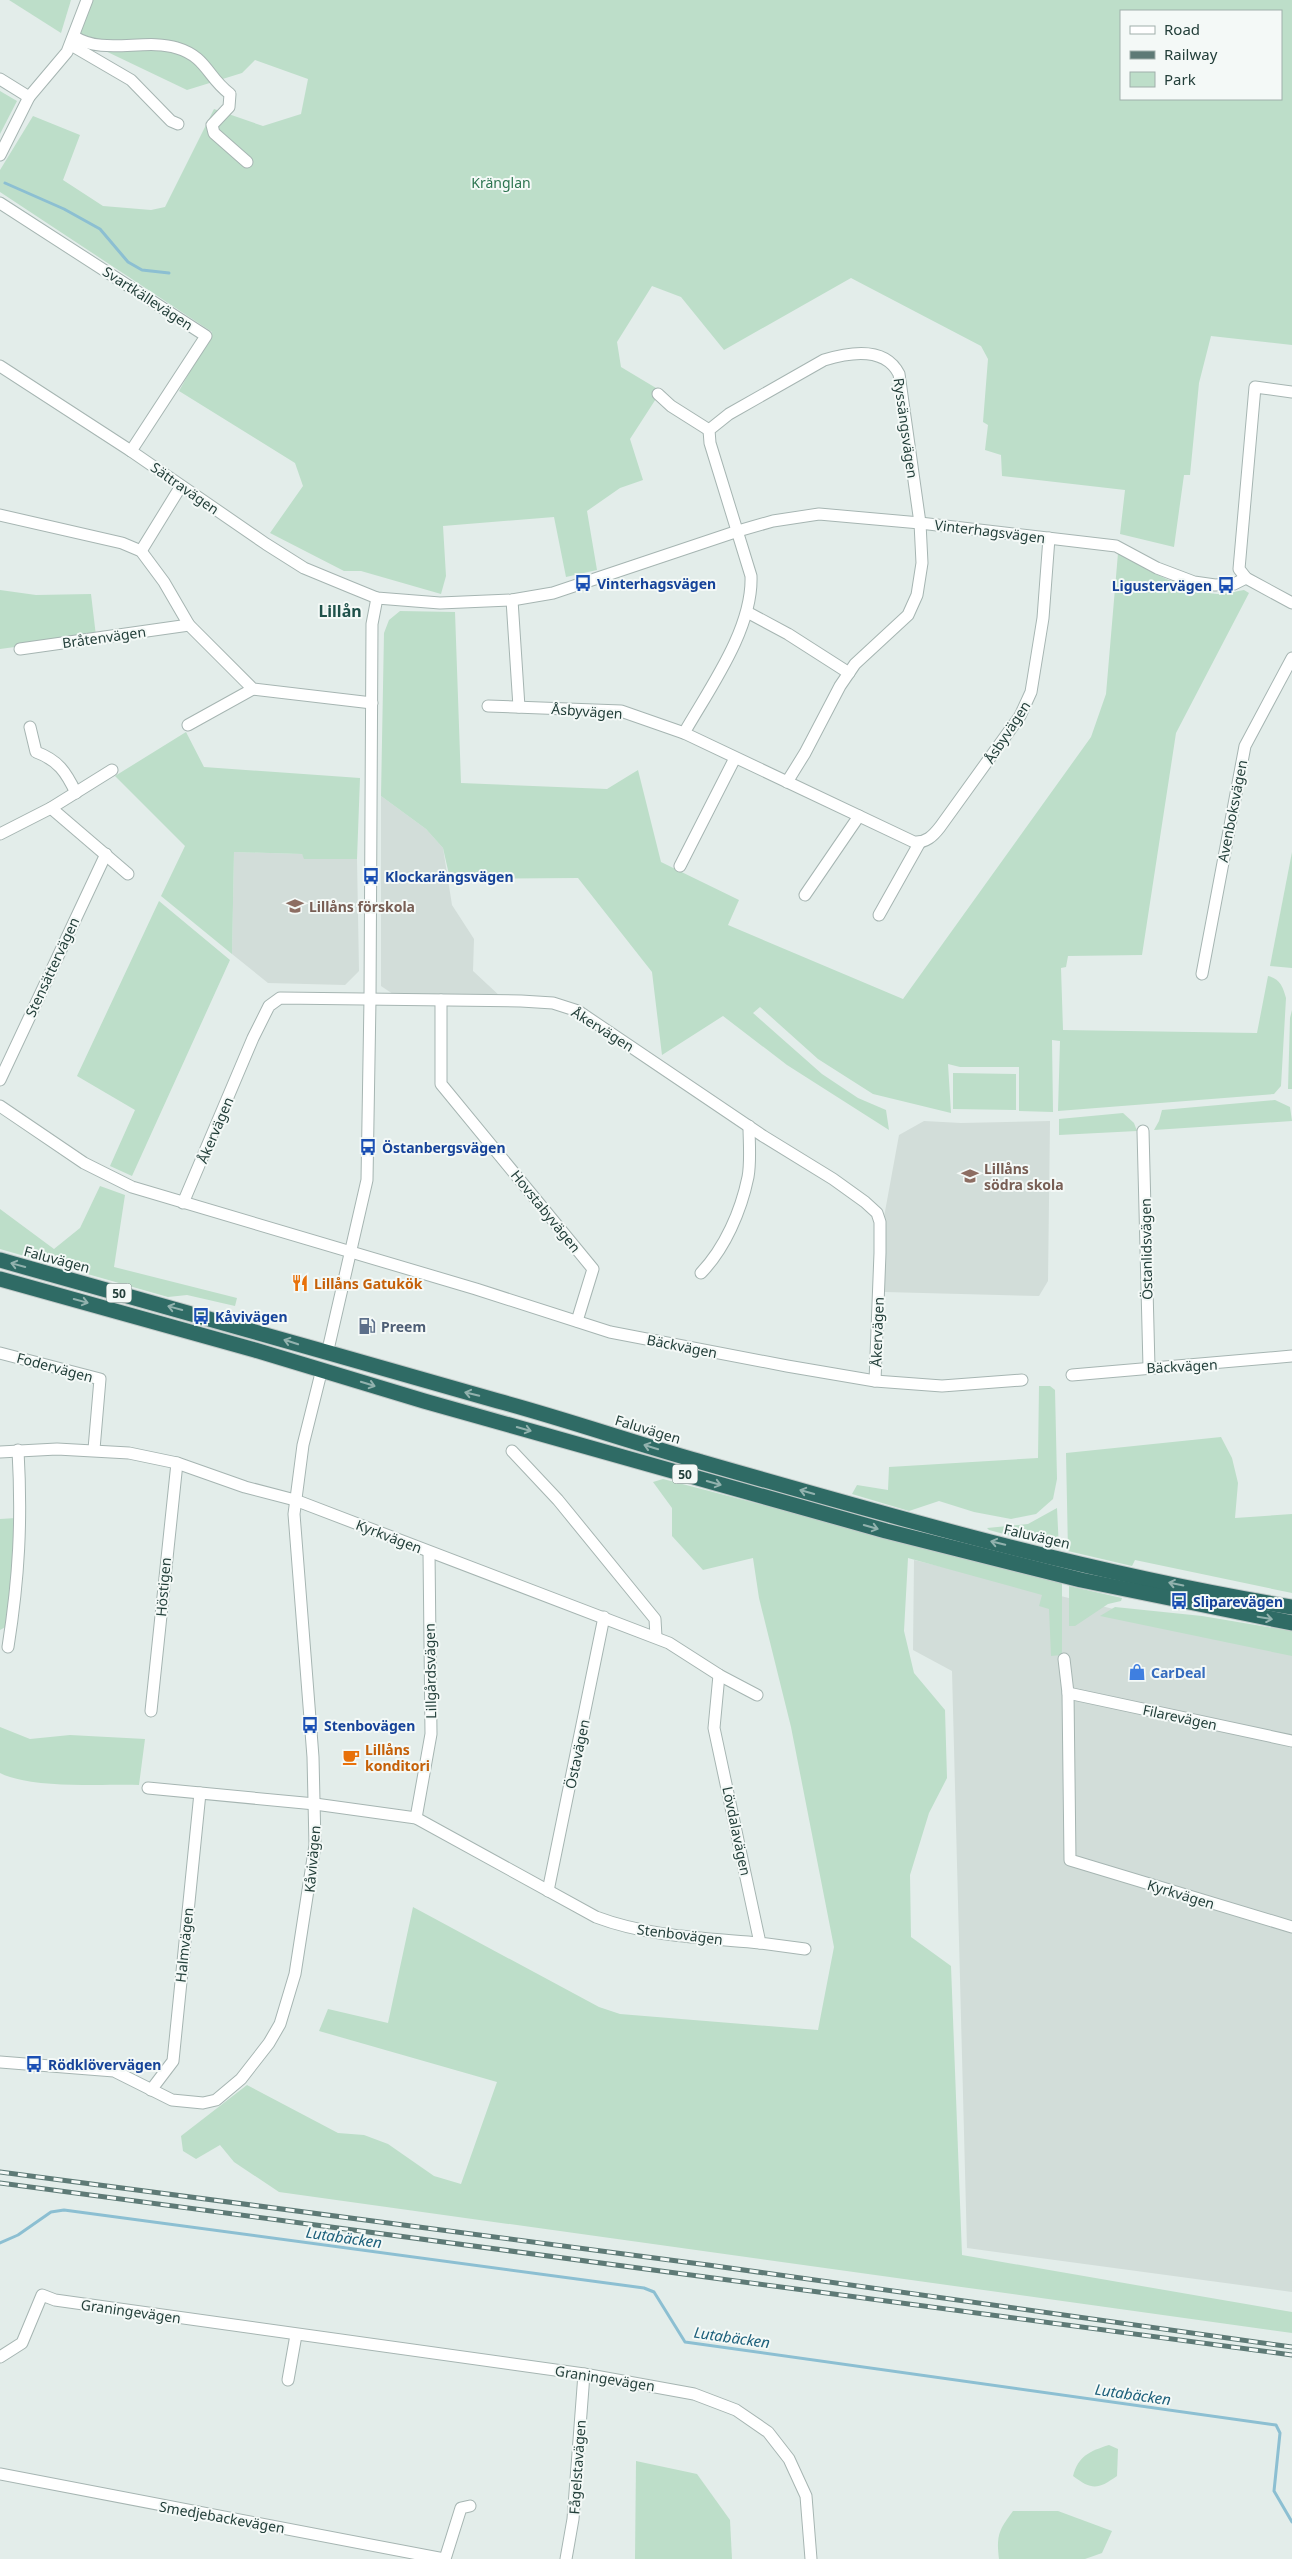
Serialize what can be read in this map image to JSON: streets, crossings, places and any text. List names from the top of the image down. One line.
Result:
{"streets":{"highway":["Faluvägen","50"],"street":["Svartkällevägen","Ryssängsvägen","Sättravägen","Vinterhagsvägen","Bråtenvägen","Åsbyvägen","Avenboksvägen","Stensättervägen","Åkervägen","Hovstabyvägen","Östanlidsvägen","Bäckvägen","Fodervägen","Kyrkvägen","Höstigen","Lillgårdsvägen","Filarevägen","Östavägen","Lövdalavägen","Kåvivägen","Stenbovägen","Halmvägen","Graningevägen","Fågelstavägen","Smedjebackevägen"]},"crossings":[["Svartkällevägen","Sättravägen"],["Ryssängsvägen","Vinterhagsvägen"],["Ryssängsvägen","Åsbyvägen"],["Sättravägen","Vinterhagsvägen"],["Vinterhagsvägen","Åsbyvägen"],["Åkervägen","Hovstabyvägen"],["Åkervägen","Bäckvägen"],["Hovstabyvägen","Bäckvägen"],["Östanlidsvägen","Bäckvägen"],["50","Kåvivägen"],["Fodervägen","Kyrkvägen"],["Kyrkvägen","Höstigen"],["Kyrkvägen","Lillgårdsvägen"],["Kyrkvägen","Filarevägen"],["Kyrkvägen","Östavägen"],["Kyrkvägen","Lövdalavägen"],["Kyrkvägen","Kåvivägen"],["Lillgårdsvägen","Stenbovägen"],["Östavägen","Stenbovägen"],["Lövdalavägen","Stenbovägen"],["Kåvivägen","Stenbovägen"],["Kåvivägen","Halmvägen"],["Stenbovägen","Halmvägen"],["Graningevägen","Fågelstavägen"]],"districts":["Lillån"],"water":["Lutabäcken"],"parks":["Kränglan"],"places":{"bus stop":["Vinterhagsvägen","Ligustervägen","Klockarängsvägen","Östanbergsvägen","Kåvivägen","Sliparevägen","Stenbovägen","Rödklövervägen"],"school or university":["Lillåns förskola","Lillåns södra skola"],"restaurant":["Lillåns Gatukök"],"fuel station":["Preem"],"shop":["CarDeal"],"cafe":["Lillåns konditori"]},"legend":["Road","Railway","Park"]}
